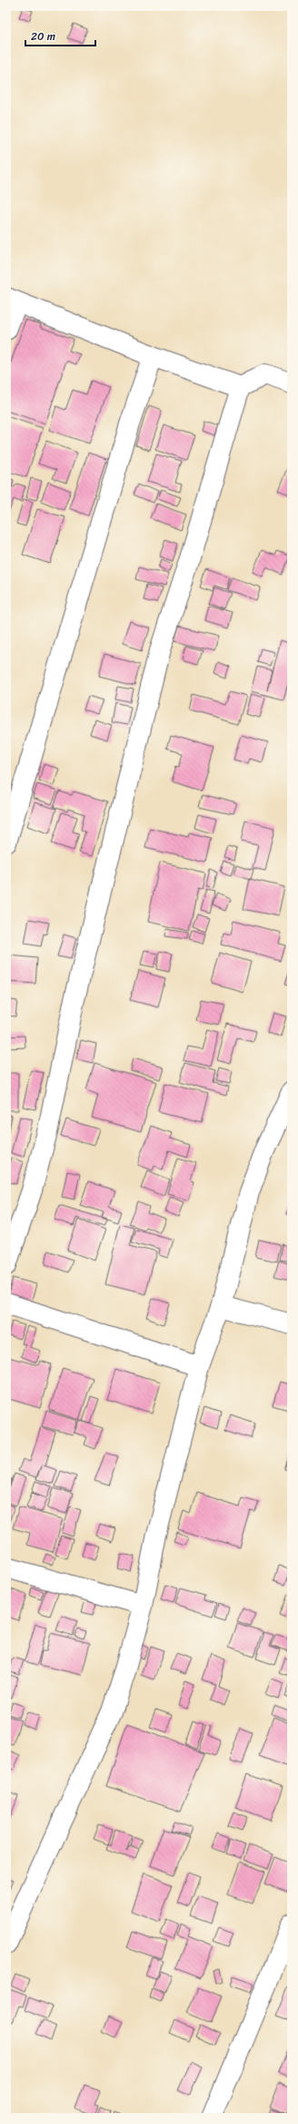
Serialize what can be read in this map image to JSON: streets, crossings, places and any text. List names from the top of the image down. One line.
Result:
{"scale_bar":"20 m"}
